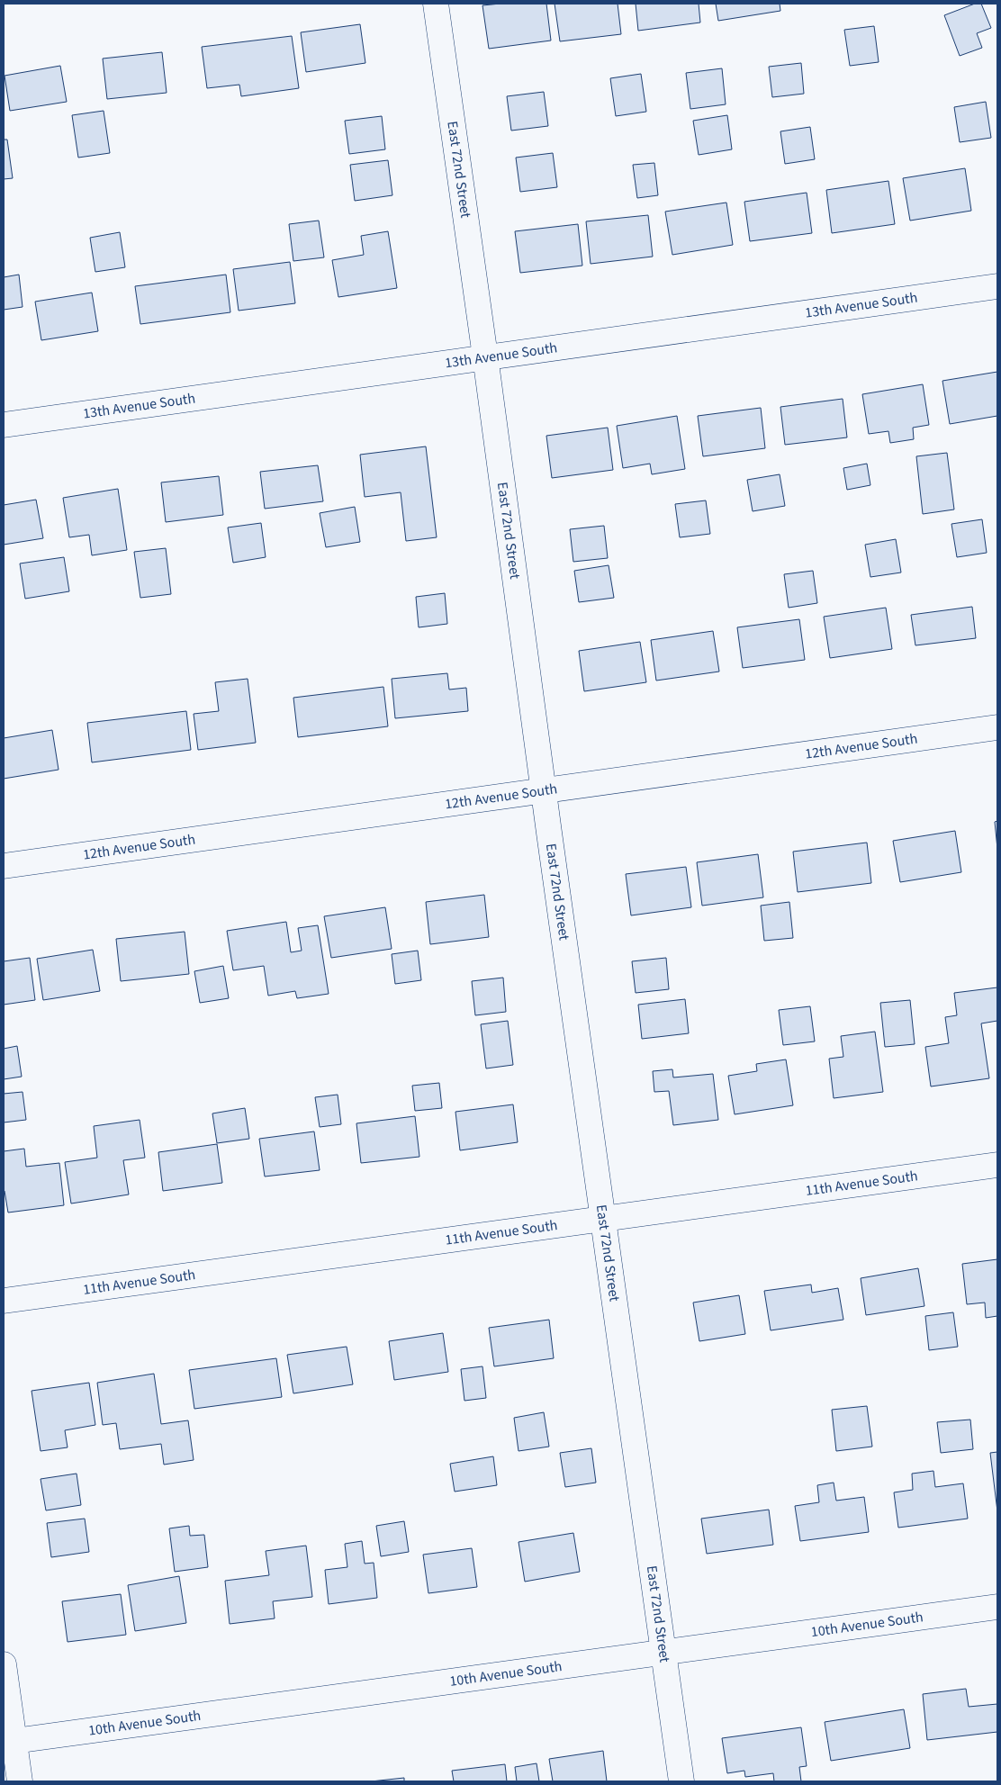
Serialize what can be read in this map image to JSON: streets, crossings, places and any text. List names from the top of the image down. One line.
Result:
{"streets":{"street":["East 72nd Street","13th Avenue South","12th Avenue South","11th Avenue South","10th Avenue South"]},"crossings":[["East 72nd Street","13th Avenue South"],["East 72nd Street","12th Avenue South"],["East 72nd Street","11th Avenue South"],["East 72nd Street","10th Avenue South"]]}
